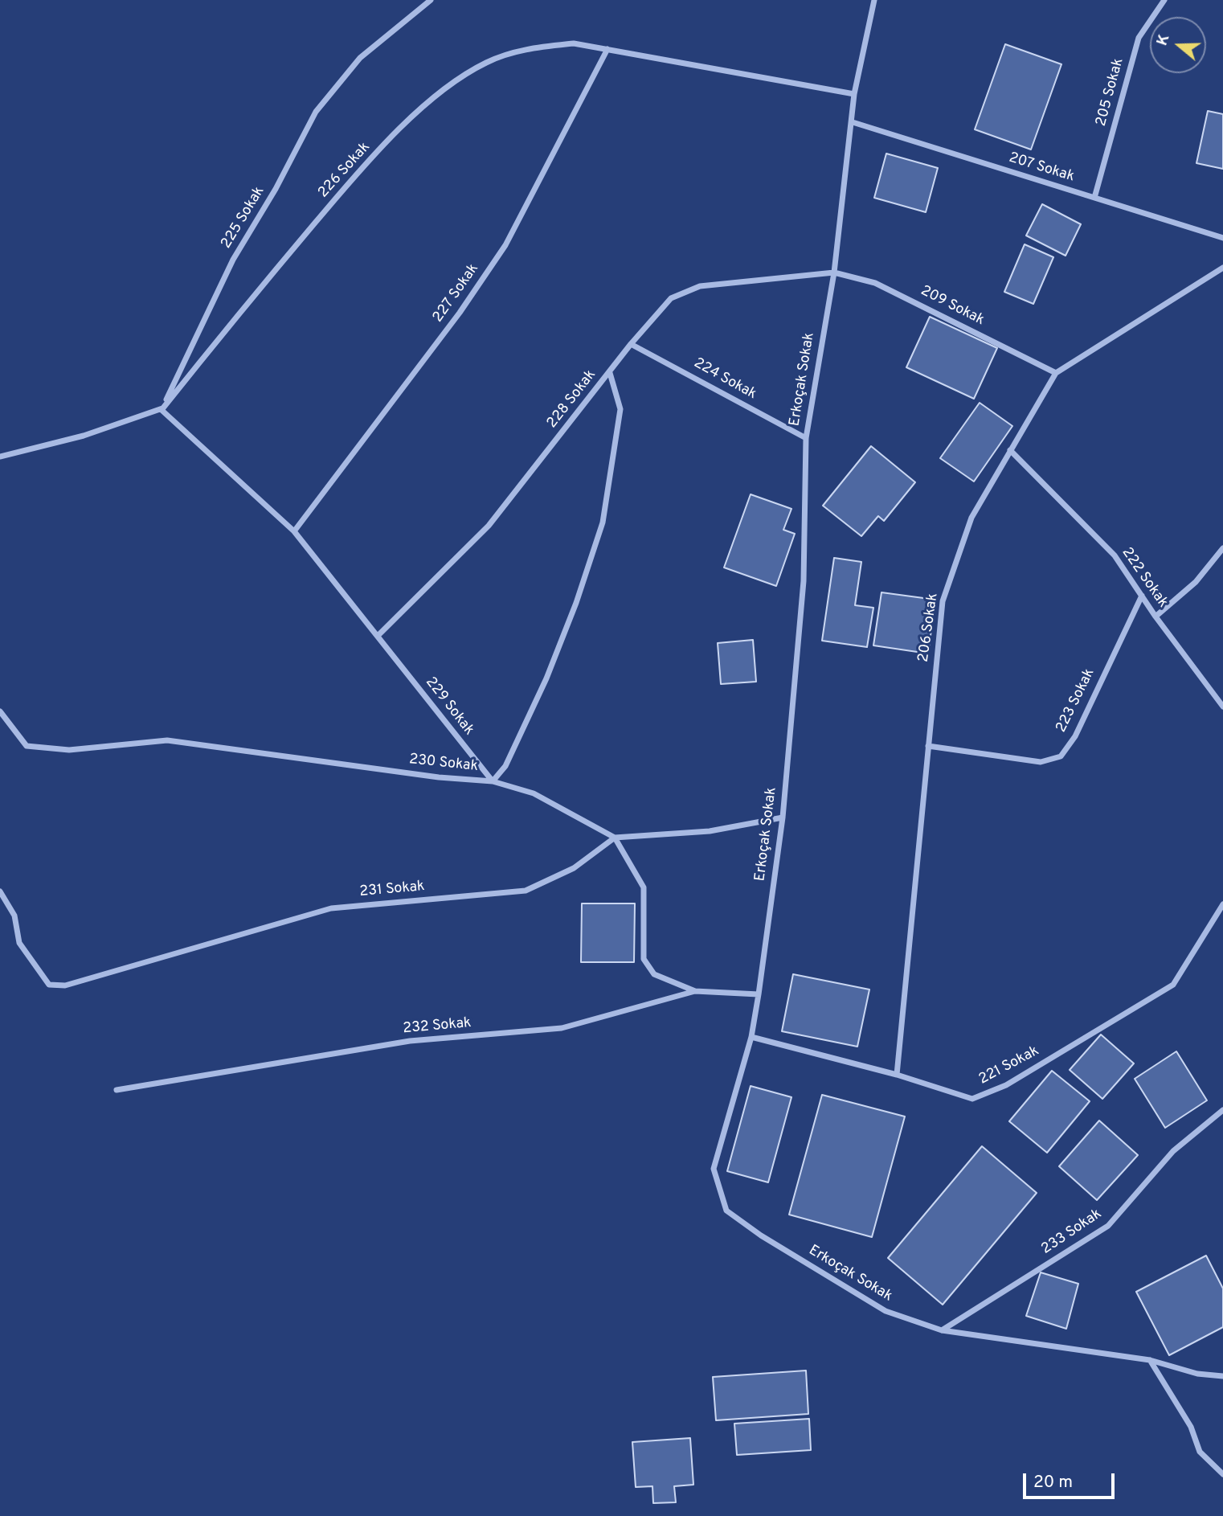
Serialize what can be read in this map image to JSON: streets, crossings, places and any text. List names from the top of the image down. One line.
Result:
{"streets":{"street":["205 Sokak","207 Sokak","226 Sokak","225 Sokak","227 Sokak","209 Sokak","224 Sokak","Erkoçak Sokak","228 Sokak","222 Sokak","206 Sokak","223 Sokak","229 Sokak","230 Sokak","231 Sokak","232 Sokak","221 Sokak","233 Sokak"]},"crossings":[["205 Sokak","207 Sokak"],["207 Sokak","Erkoçak Sokak"],["226 Sokak","225 Sokak"],["226 Sokak","227 Sokak"],["226 Sokak","229 Sokak"],["225 Sokak","229 Sokak"],["227 Sokak","229 Sokak"],["209 Sokak","Erkoçak Sokak"],["209 Sokak","228 Sokak"],["209 Sokak","206 Sokak"],["224 Sokak","Erkoçak Sokak"],["224 Sokak","228 Sokak"],["Erkoçak Sokak","228 Sokak"],["Erkoçak Sokak","232 Sokak"],["Erkoçak Sokak","221 Sokak"],["Erkoçak Sokak","233 Sokak"],["228 Sokak","229 Sokak"],["228 Sokak","230 Sokak"],["222 Sokak","206 Sokak"],["222 Sokak","223 Sokak"],["206 Sokak","223 Sokak"],["206 Sokak","221 Sokak"],["229 Sokak","230 Sokak"]],"scale_bar":"20 m","north":"left"}
